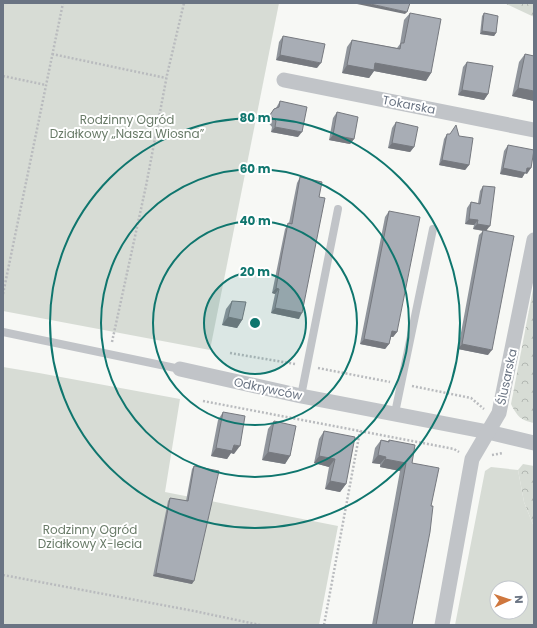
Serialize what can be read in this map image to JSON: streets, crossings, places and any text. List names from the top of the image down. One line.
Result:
{"streets":{"street":["Tokarska","Ślusarska","Odkrywców"]},"crossings":[["Ślusarska","Odkrywców"]],"parks":["Rodzinny Ogród Działkowy „Nasza Wiosna”","Rodzinny Ogród Działkowy X-lecia"],"north":"right","rings":["80 m","60 m","40 m","20 m"]}
